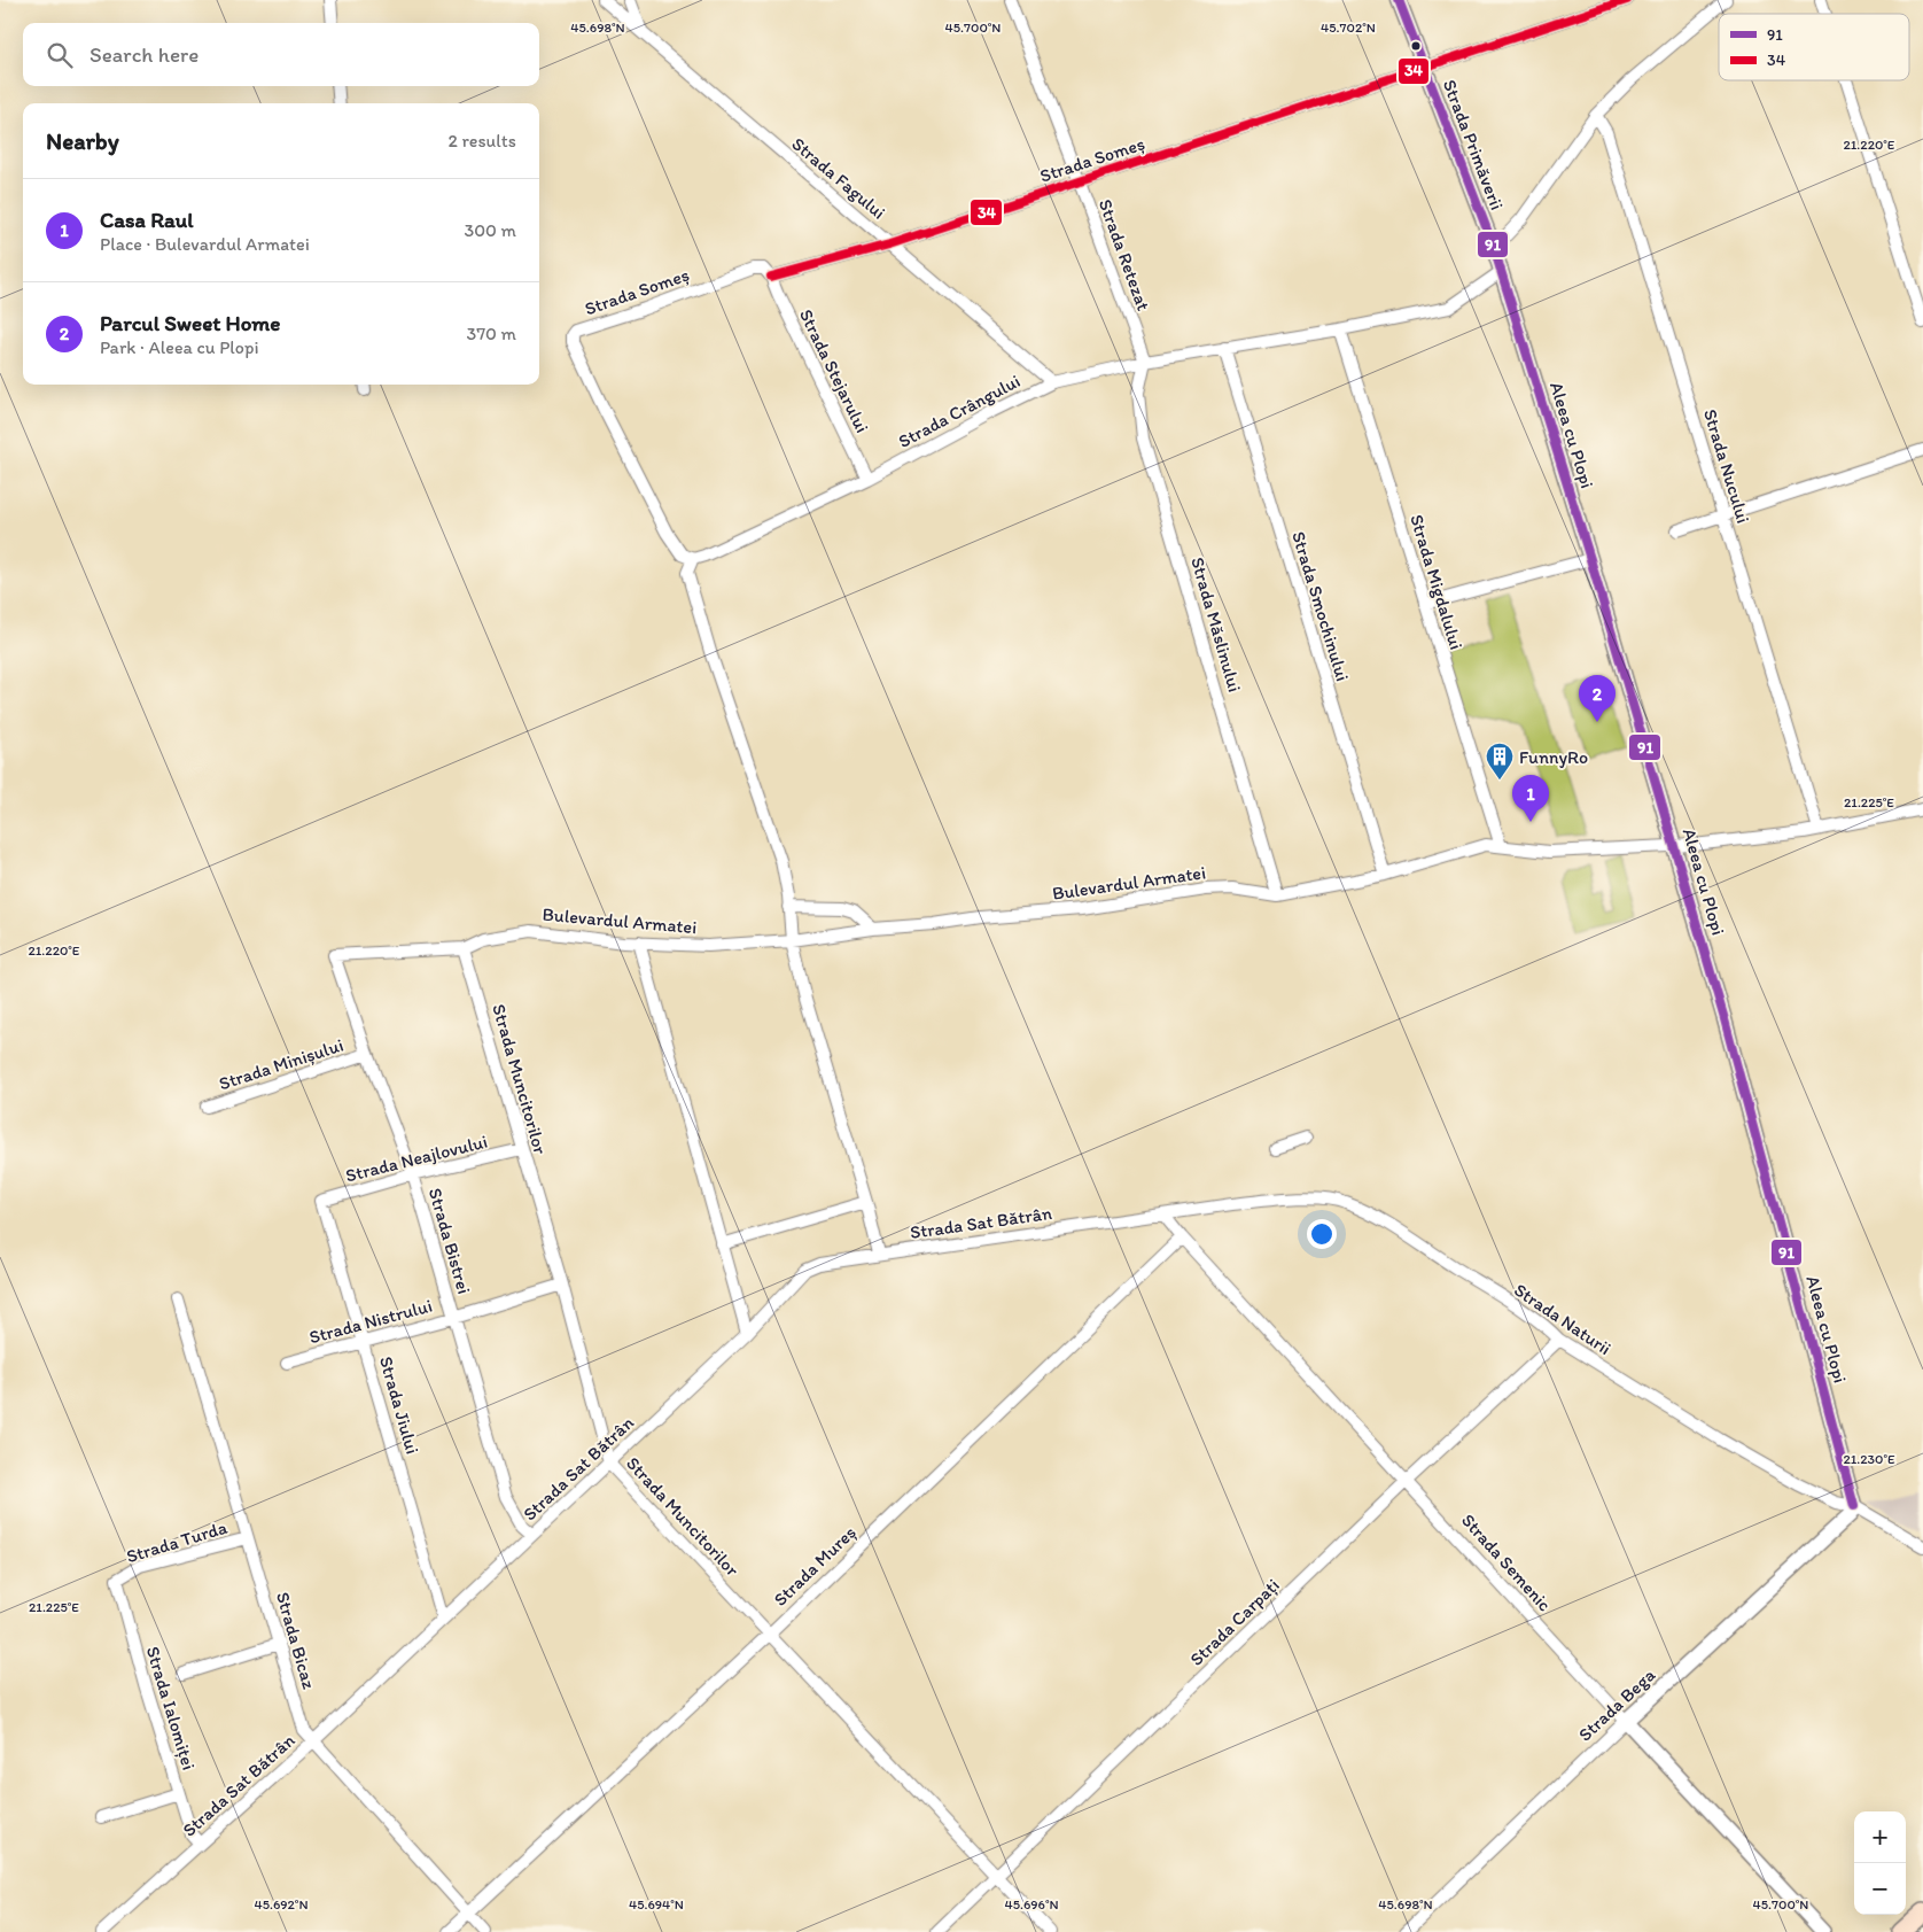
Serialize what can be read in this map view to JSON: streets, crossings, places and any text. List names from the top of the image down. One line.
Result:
{"streets":{"street":["Strada Primăverii","Strada Someș","Strada Fagului","Strada Retezat","Strada Stejarului","Strada Crângului","Aleea cu Plopi","Strada Nucului","Strada Migdalului","Strada Smochinului","Strada Măslinului","Bulevardul Armatei","Strada Minișului","Strada Muncitorilor","Strada Neajlovului","Strada Sat Bătrân","Strada Bistrei","Strada Naturii","Strada Nistrului","Strada Jiului","Strada Turda","Strada Semenic","Strada Mureș","Strada Carpați","Strada Bicaz","Strada Bega","Strada Ialomiței"]},"crossings":[["Strada Primăverii","Strada Someș"],["Strada Primăverii","Strada Crângului"],["Strada Primăverii","Aleea cu Plopi"],["Strada Someș","Strada Fagului"],["Strada Someș","Strada Retezat"],["Strada Someș","Strada Stejarului"],["Strada Someș","Strada Crângului"],["Strada Fagului","Strada Crângului"],["Strada Retezat","Strada Crângului"],["Strada Retezat","Strada Măslinului"],["Strada Stejarului","Strada Crângului"],["Strada Crângului","Aleea cu Plopi"],["Strada Crângului","Strada Migdalului"],["Strada Crângului","Strada Smochinului"],["Strada Crângului","Strada Măslinului"],["Aleea cu Plopi","Bulevardul Armatei"],["Aleea cu Plopi","Strada Naturii"],["Aleea cu Plopi","Strada Bega"],["Strada Nucului","Bulevardul Armatei"],["Strada Migdalului","Bulevardul Armatei"],["Strada Smochinului","Bulevardul Armatei"],["Strada Măslinului","Bulevardul Armatei"],["Bulevardul Armatei","Strada Muncitorilor"],["Bulevardul Armatei","Strada Bistrei"],["Strada Minișului","Strada Bistrei"],["Strada Muncitorilor","Strada Neajlovului"],["Strada Muncitorilor","Strada Sat Bătrân"],["Strada Muncitorilor","Strada Nistrului"],["Strada Muncitorilor","Strada Mureș"],["Strada Muncitorilor","Strada Carpați"],["Strada Neajlovului","Strada Bistrei"],["Strada Neajlovului","Strada Jiului"],["Strada Sat Bătrân","Strada Bistrei"],["Strada Sat Bătrân","Strada Naturii"],["Strada Sat Bătrân","Strada Jiului"],["Strada Sat Bătrân","Strada Semenic"],["Strada Sat Bătrân","Strada Bicaz"],["Strada Sat Bătrân","Strada Ialomiței"],["Strada Bistrei","Strada Nistrului"],["Strada Naturii","Strada Semenic"],["Strada Naturii","Strada Carpați"],["Strada Naturii","Strada Bega"],["Strada Nistrului","Strada Jiului"],["Strada Turda","Strada Bicaz"],["Strada Turda","Strada Ialomiței"],["Strada Semenic","Strada Mureș"],["Strada Semenic","Strada Carpați"],["Strada Semenic","Strada Bega"],["Strada Mureș","Strada Bicaz"]],"places":{"building":["FunnyRo"]},"lines":["transit line 91","transit line 34"],"legend":["91","34"],"page":{"search":"Search here","heading":["Nearby","2 results"],"list":[{"mark":"1","name":"Casa Raul","note":"Place · Bulevardul Armatei","value":"300 m"},{"mark":"2","name":"Parcul Sweet Home","note":"Park · Aleea cu Plopi","value":"370 m"}],"pins":["2","1"],"map_buttons":["+","−"]},"coordinates":["45.702°N","45.698°N","45.700°N","21.220°E","21.225°E","21.230°E","45.692°N","45.694°N","45.696°N"]}
